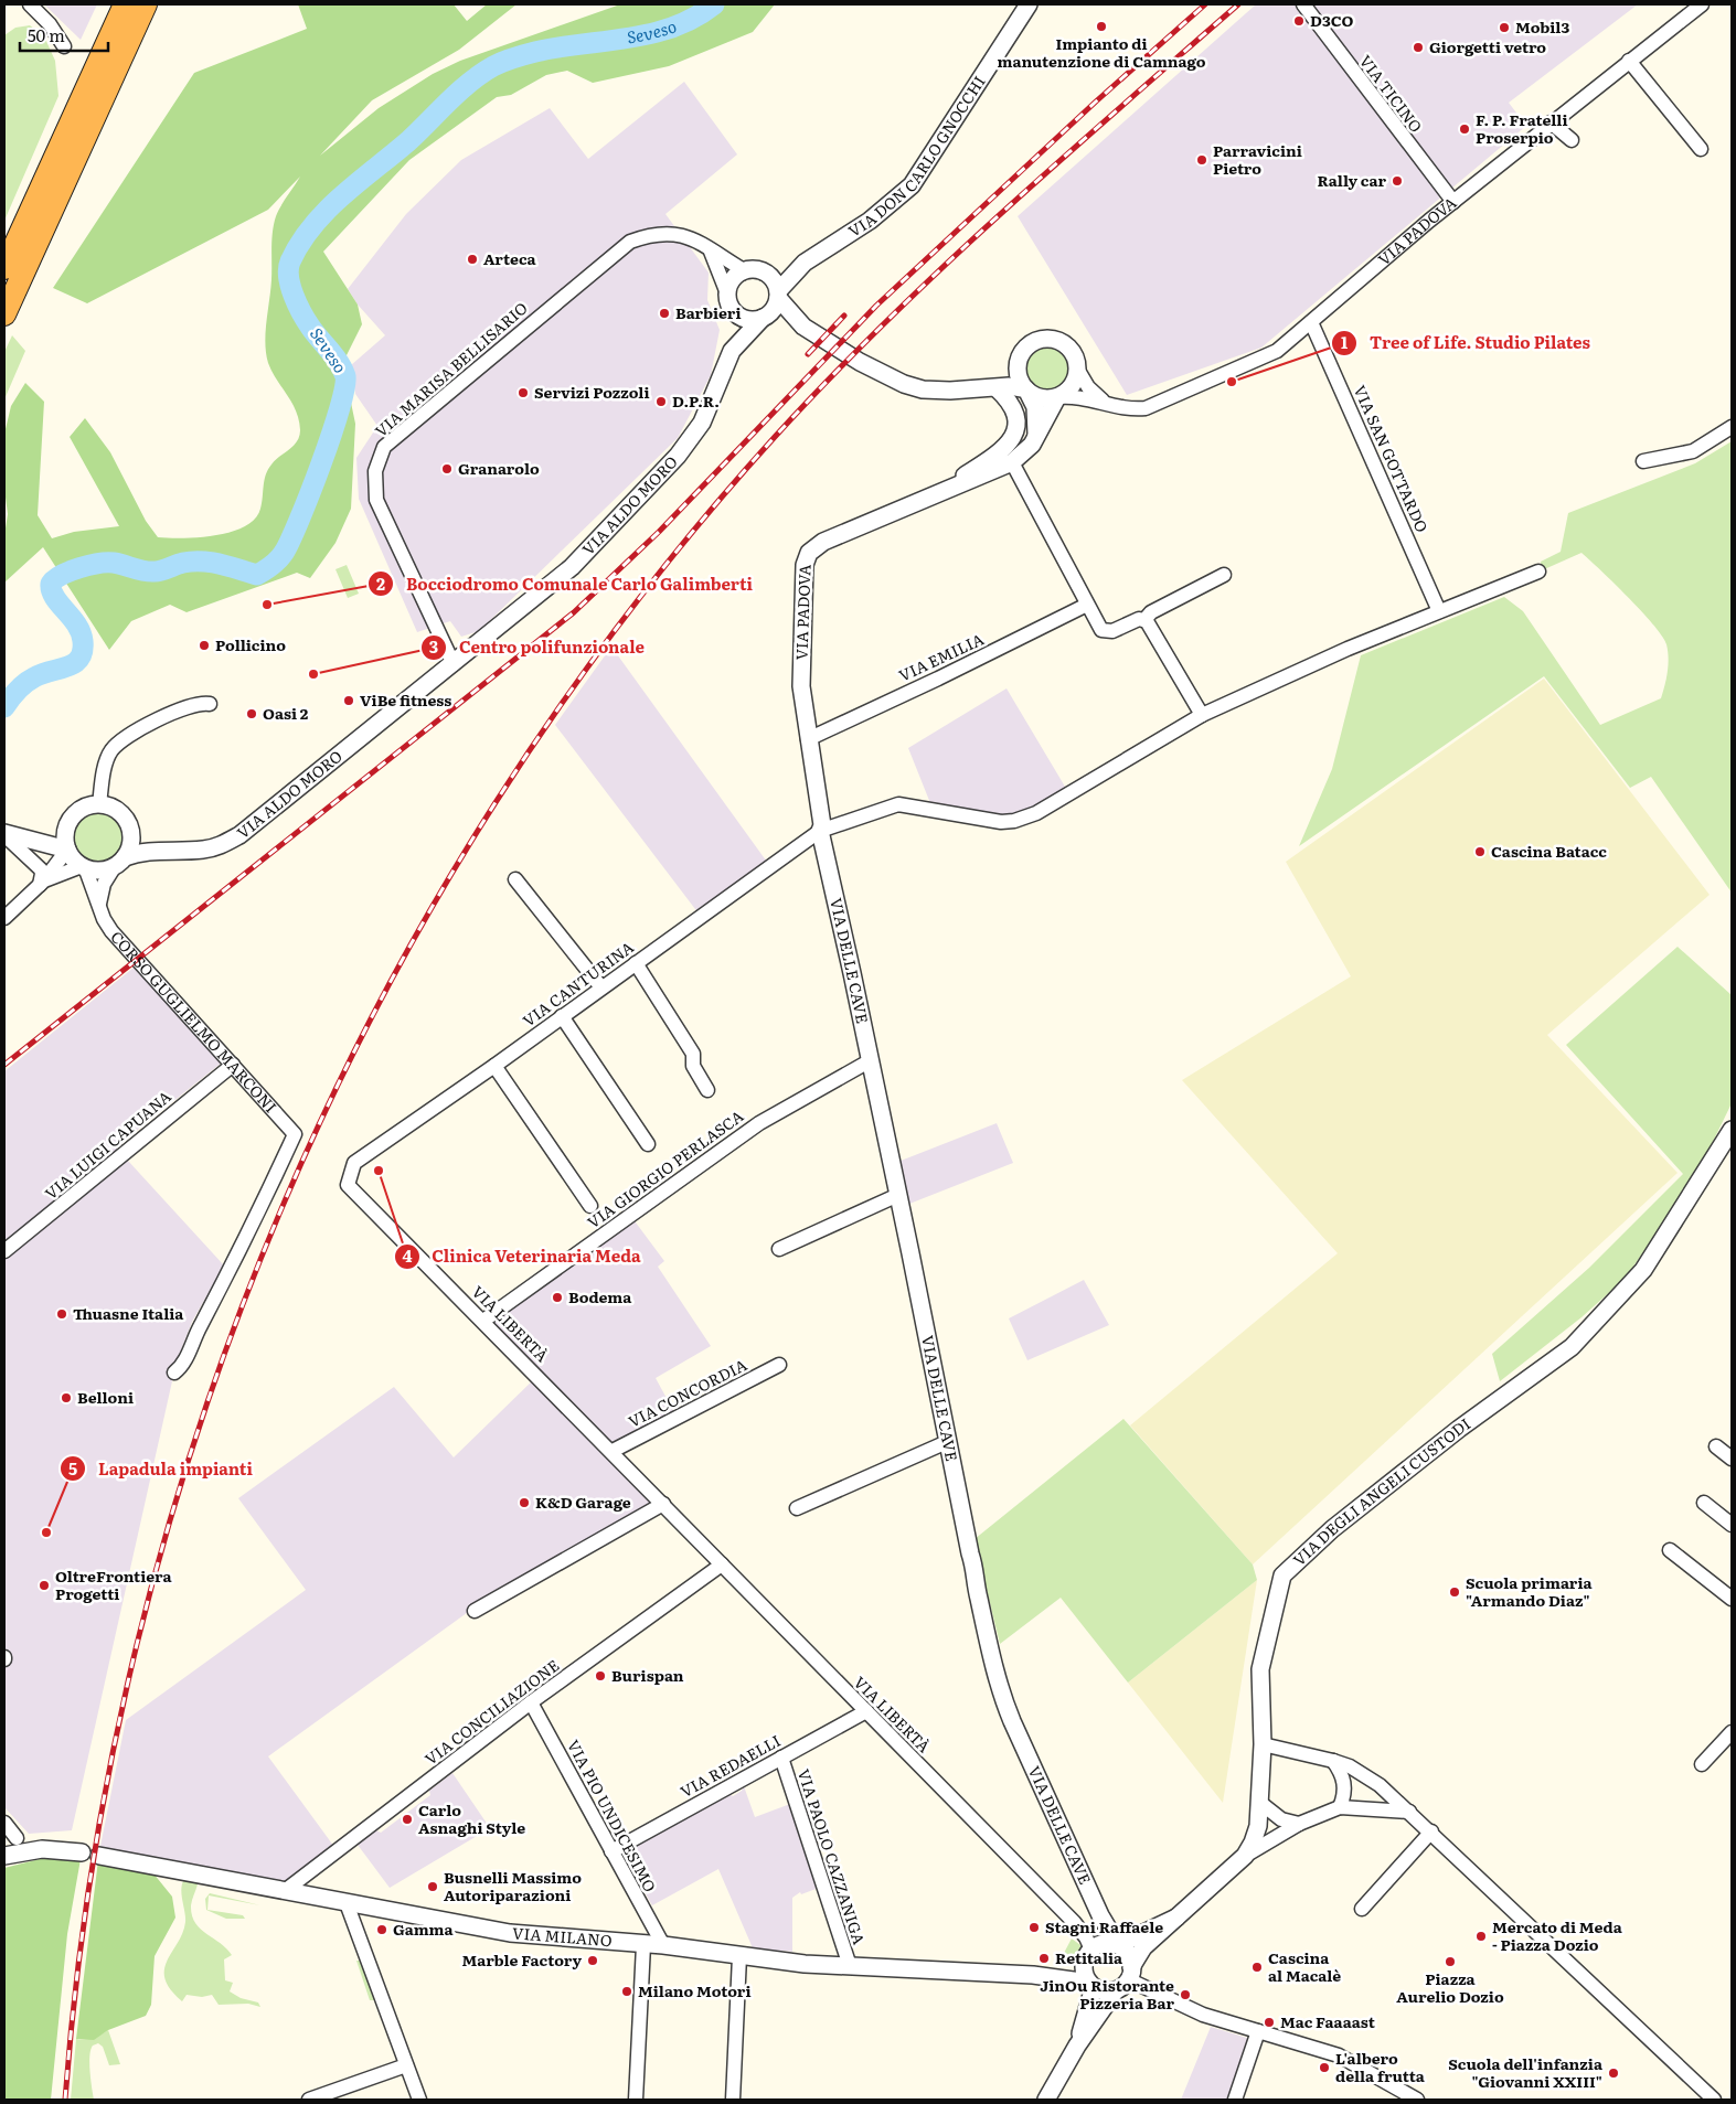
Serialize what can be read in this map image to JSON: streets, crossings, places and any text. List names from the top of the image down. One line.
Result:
{"streets":{"street":["VIA TICINO","VIA DON CARLO GNOCCHI","VIA PADOVA","VIA MARISA BELLISARIO","VIA SAN GOTTARDO","VIA ALDO MORO","VIA EMILIA","VIA DELLE CAVE","VIA CANTURINA","CORSO GUGLIELMO MARCONI","VIA LUIGI CAPUANA","VIA GIORGIO PERLASCA","VIA LIBERTÀ","VIA CONCORDIA","VIA DEGLI ANGELI CUSTODI","VIA CONCILIAZIONE","VIA REDAELLI","VIA PIO UNDICESIMO","VIA PAOLO CAZZANIGA","VIA MILANO"]},"crossings":[["VIA TICINO","VIA PADOVA"],["VIA PADOVA","VIA SAN GOTTARDO"],["VIA PADOVA","VIA EMILIA"],["VIA PADOVA","VIA DELLE CAVE"],["VIA PADOVA","VIA CANTURINA"],["VIA MARISA BELLISARIO","VIA ALDO MORO"],["VIA SAN GOTTARDO","VIA CANTURINA"],["VIA ALDO MORO","CORSO GUGLIELMO MARCONI"],["VIA DELLE CAVE","VIA CANTURINA"],["VIA DELLE CAVE","VIA GIORGIO PERLASCA"],["VIA DELLE CAVE","VIA LIBERTÀ"],["VIA DELLE CAVE","VIA DEGLI ANGELI CUSTODI"],["VIA DELLE CAVE","VIA MILANO"],["VIA CANTURINA","VIA LIBERTÀ"],["CORSO GUGLIELMO MARCONI","VIA LUIGI CAPUANA"],["VIA GIORGIO PERLASCA","VIA LIBERTÀ"],["VIA LIBERTÀ","VIA CONCORDIA"],["VIA LIBERTÀ","VIA DEGLI ANGELI CUSTODI"],["VIA LIBERTÀ","VIA CONCILIAZIONE"],["VIA LIBERTÀ","VIA REDAELLI"],["VIA LIBERTÀ","VIA MILANO"],["VIA DEGLI ANGELI CUSTODI","VIA MILANO"],["VIA CONCILIAZIONE","VIA PIO UNDICESIMO"],["VIA CONCILIAZIONE","VIA MILANO"],["VIA REDAELLI","VIA PIO UNDICESIMO"],["VIA REDAELLI","VIA PAOLO CAZZANIGA"],["VIA PIO UNDICESIMO","VIA MILANO"],["VIA PAOLO CAZZANIGA","VIA MILANO"]],"water":["Seveso"],"places":["D3CO","Impianto di manutenzione di Camnago","Mobil3","Giorgetti vetro","F. P. Fratelli Proserpio","Parravicini Pietro","Rally car","Arteca","Barbieri","Tree of Life. Studio Pilates","Servizi Pozzoli","D.P.R.","Granarolo","Bocciodromo Comunale Carlo Galimberti","Pollicino","Centro polifunzionale","ViBe fitness","Oasi 2","Cascina Batacc","Clinica Veterinaria Meda","Bodema","Thuasne Italia","Belloni","K&D Garage","Lapadula impianti","OltreFrontiera Progetti","Scuola primaria \"Armando Diaz\"","Burispan","Carlo Asnaghi Style","Busnelli Massimo Autoriparazioni","Stagni Raffaele","Gamma","Mercato di Meda - Piazza Dozio","Retitalia","Marble Factory","Piazza Aurelio Dozio","Cascina al Macalè","Milano Motori","JinOu Ristorante Pizzeria Bar","Mac Faaaast","L'albero della frutta","Scuola dell'infanzia \"Giovanni XXIII\""],"scale_bar":"50 m"}
